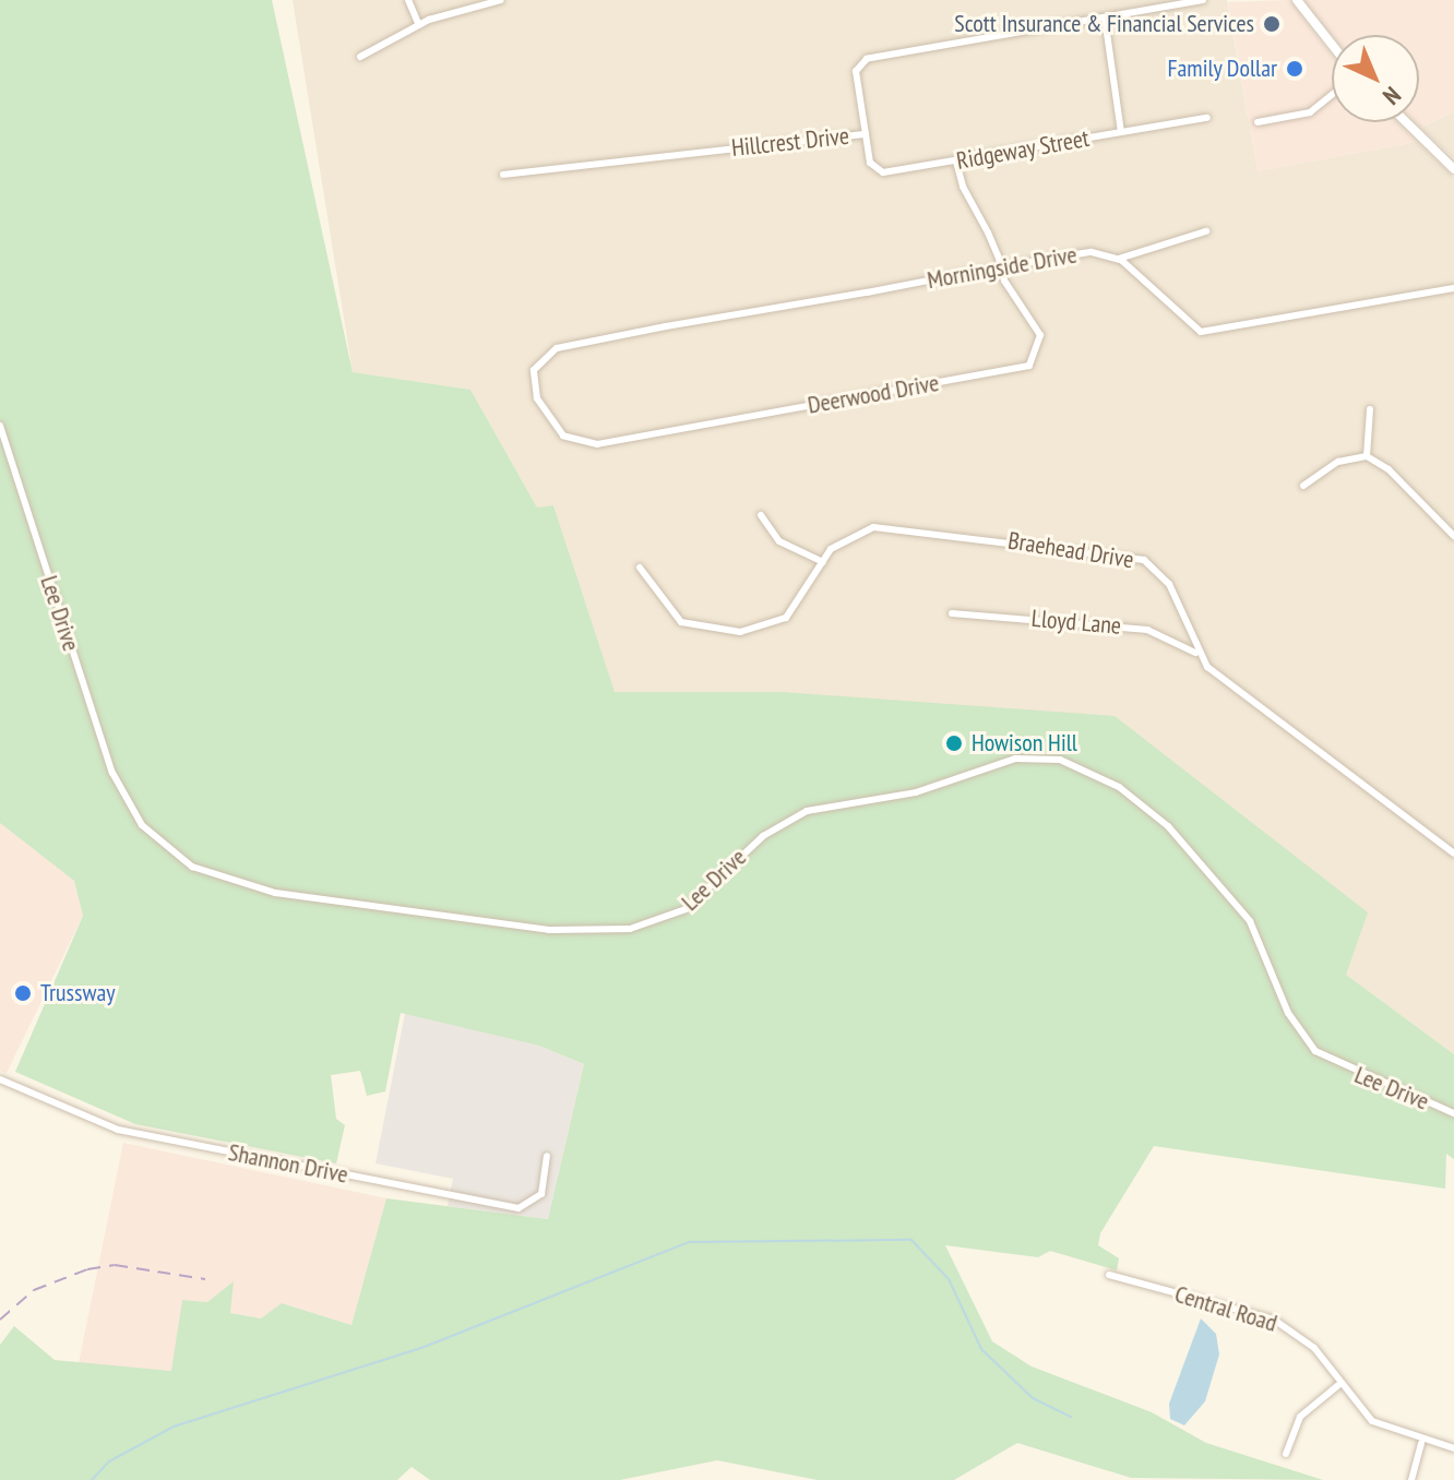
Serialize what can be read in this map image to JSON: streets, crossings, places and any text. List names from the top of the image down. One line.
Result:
{"streets":{"street":["Hillcrest Drive","Ridgeway Street","Morningside Drive","Deerwood Drive","Braehead Drive","Lee Drive","Lloyd Lane","Shannon Drive","Central Road"]},"crossings":[["Hillcrest Drive","Ridgeway Street"],["Ridgeway Street","Deerwood Drive"],["Morningside Drive","Deerwood Drive"],["Braehead Drive","Lloyd Lane"]],"places":["Scott Insurance & Financial Services","Family Dollar","Howison Hill","Trussway"],"north":"bottom right"}
